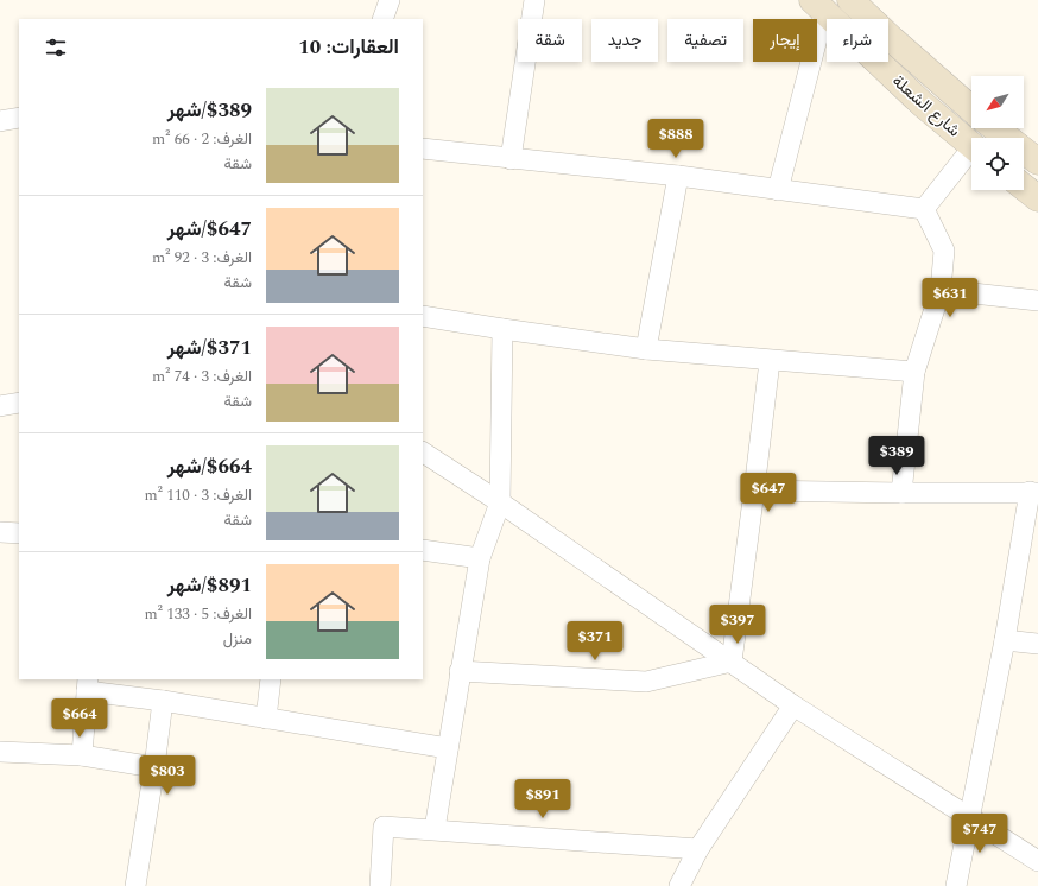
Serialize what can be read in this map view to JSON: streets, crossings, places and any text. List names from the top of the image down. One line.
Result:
{"streets":{"main road":["شارع الشعلة"]},"north":"bottom left","page":{"chip":["شراء","إيجار","تصفية","جديد","شقة"],"heading":"العقارات: 10","list":[{"name":"$389/شهر","note":"الغرف: 2 · 66 m² · شقة"},{"name":"$647/شهر","note":"الغرف: 3 · 92 m² · شقة"},{"name":"$371/شهر","note":"الغرف: 3 · 74 m² · شقة"},{"name":"$664/شهر","note":"الغرف: 3 · 110 m² · شقة"},{"name":"$891/شهر","note":"الغرف: 5 · 133 m² · منزل"}],"price":["$888","$631","$389","$647","$397","$371","$664","$803","$891","$747"]}}
